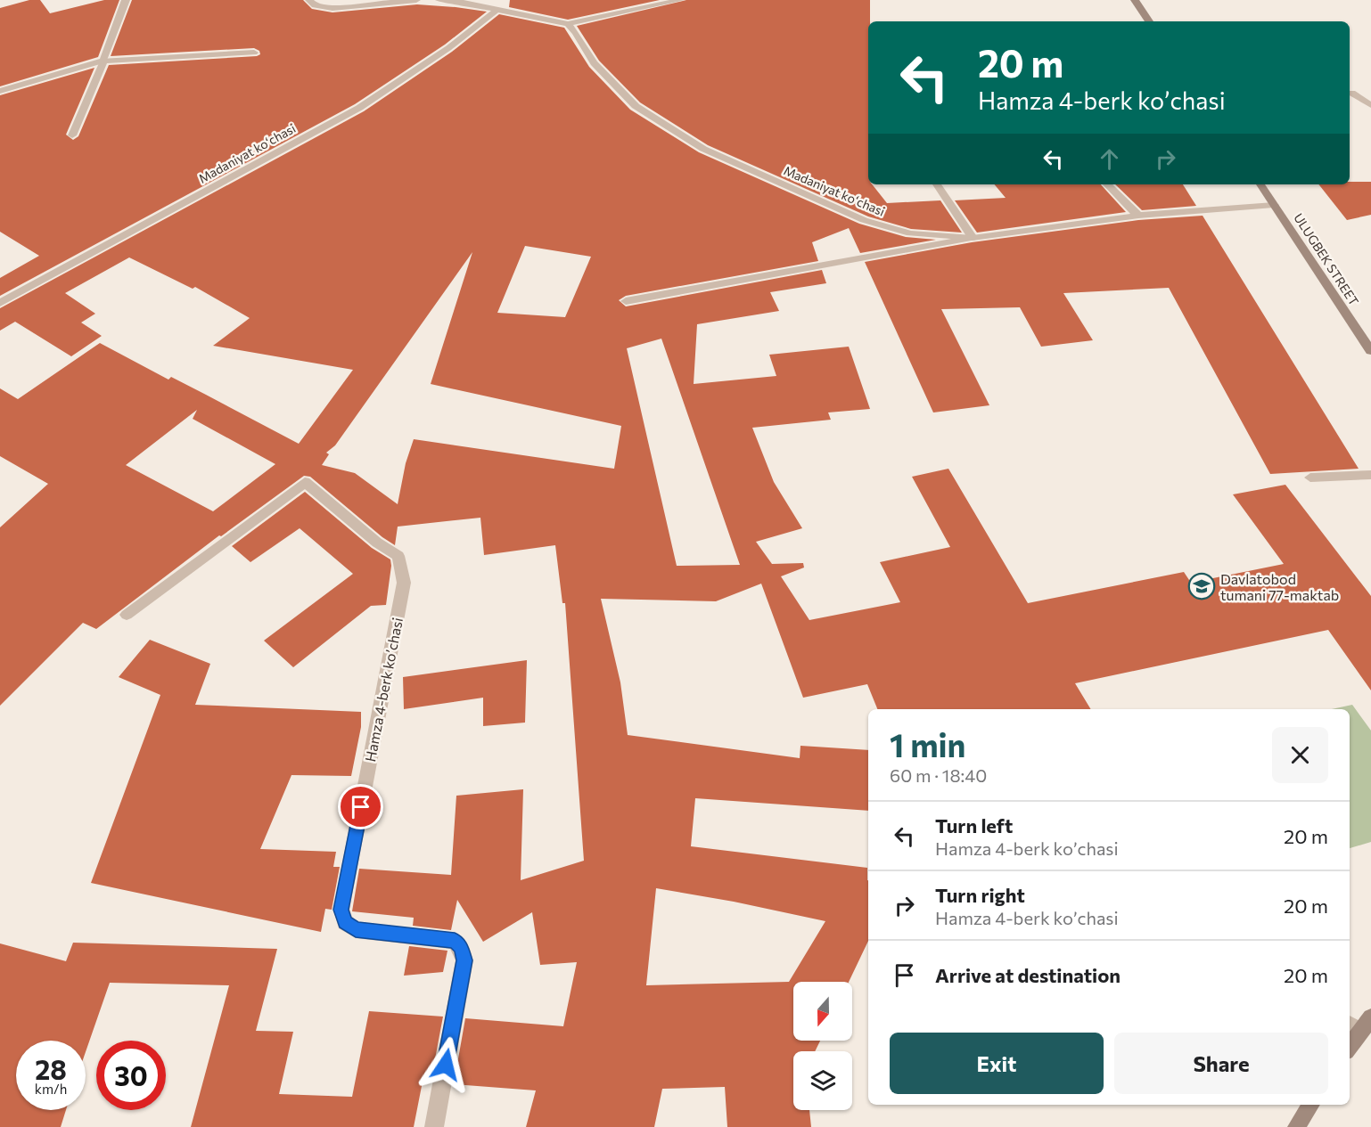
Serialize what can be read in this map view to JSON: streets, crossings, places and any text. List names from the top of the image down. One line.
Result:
{"streets":{"street":["Madaniyat koʻchasi","ULUGBEK STREET","Hamza 4-berk koʼchasi"]},"crossings":[["Madaniyat koʻchasi","ULUGBEK STREET"]],"places":{"school or university":["Davlatobod tumani 77-maktab"]},"north":"bottom","page":{"turn":["20 m","Hamza 4-berk koʼchasi"],"heading":["1 min","60 m · 18:40"],"list":[{"name":"Turn left","note":"Hamza 4-berk koʼchasi","value":"20 m"},{"name":"Turn right","note":"Hamza 4-berk koʼchasi","value":"20 m"},{"name":"Arrive at destination","value":"20 m"}],"buttons":["Exit","Share"],"speed":"28 km/h","limit":"30"}}
